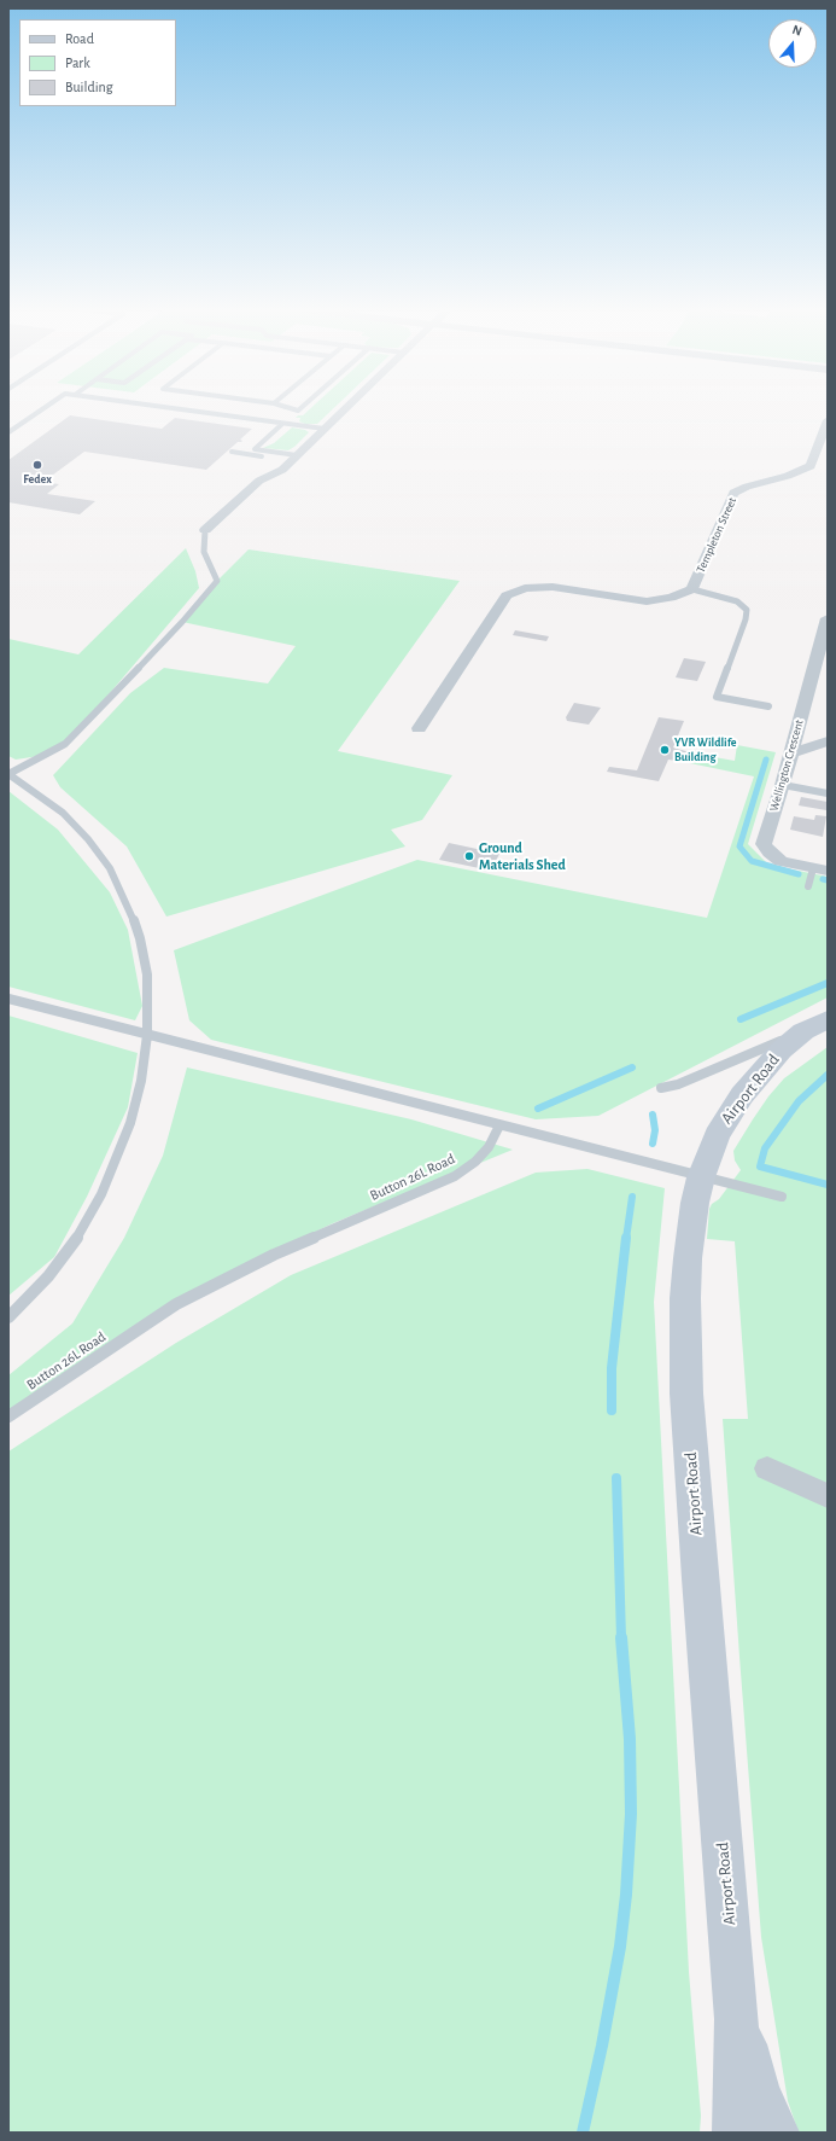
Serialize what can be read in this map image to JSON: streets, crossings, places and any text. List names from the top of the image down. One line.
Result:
{"streets":{"street":["Templeton Street","Wellington Crescent","Airport Road"],"lane":["Button 26L Road"]},"places":["Fedex","YVR Wildlife Building","Ground Materials Shed"],"legend":["Road","Park","Building"],"north":"top"}
